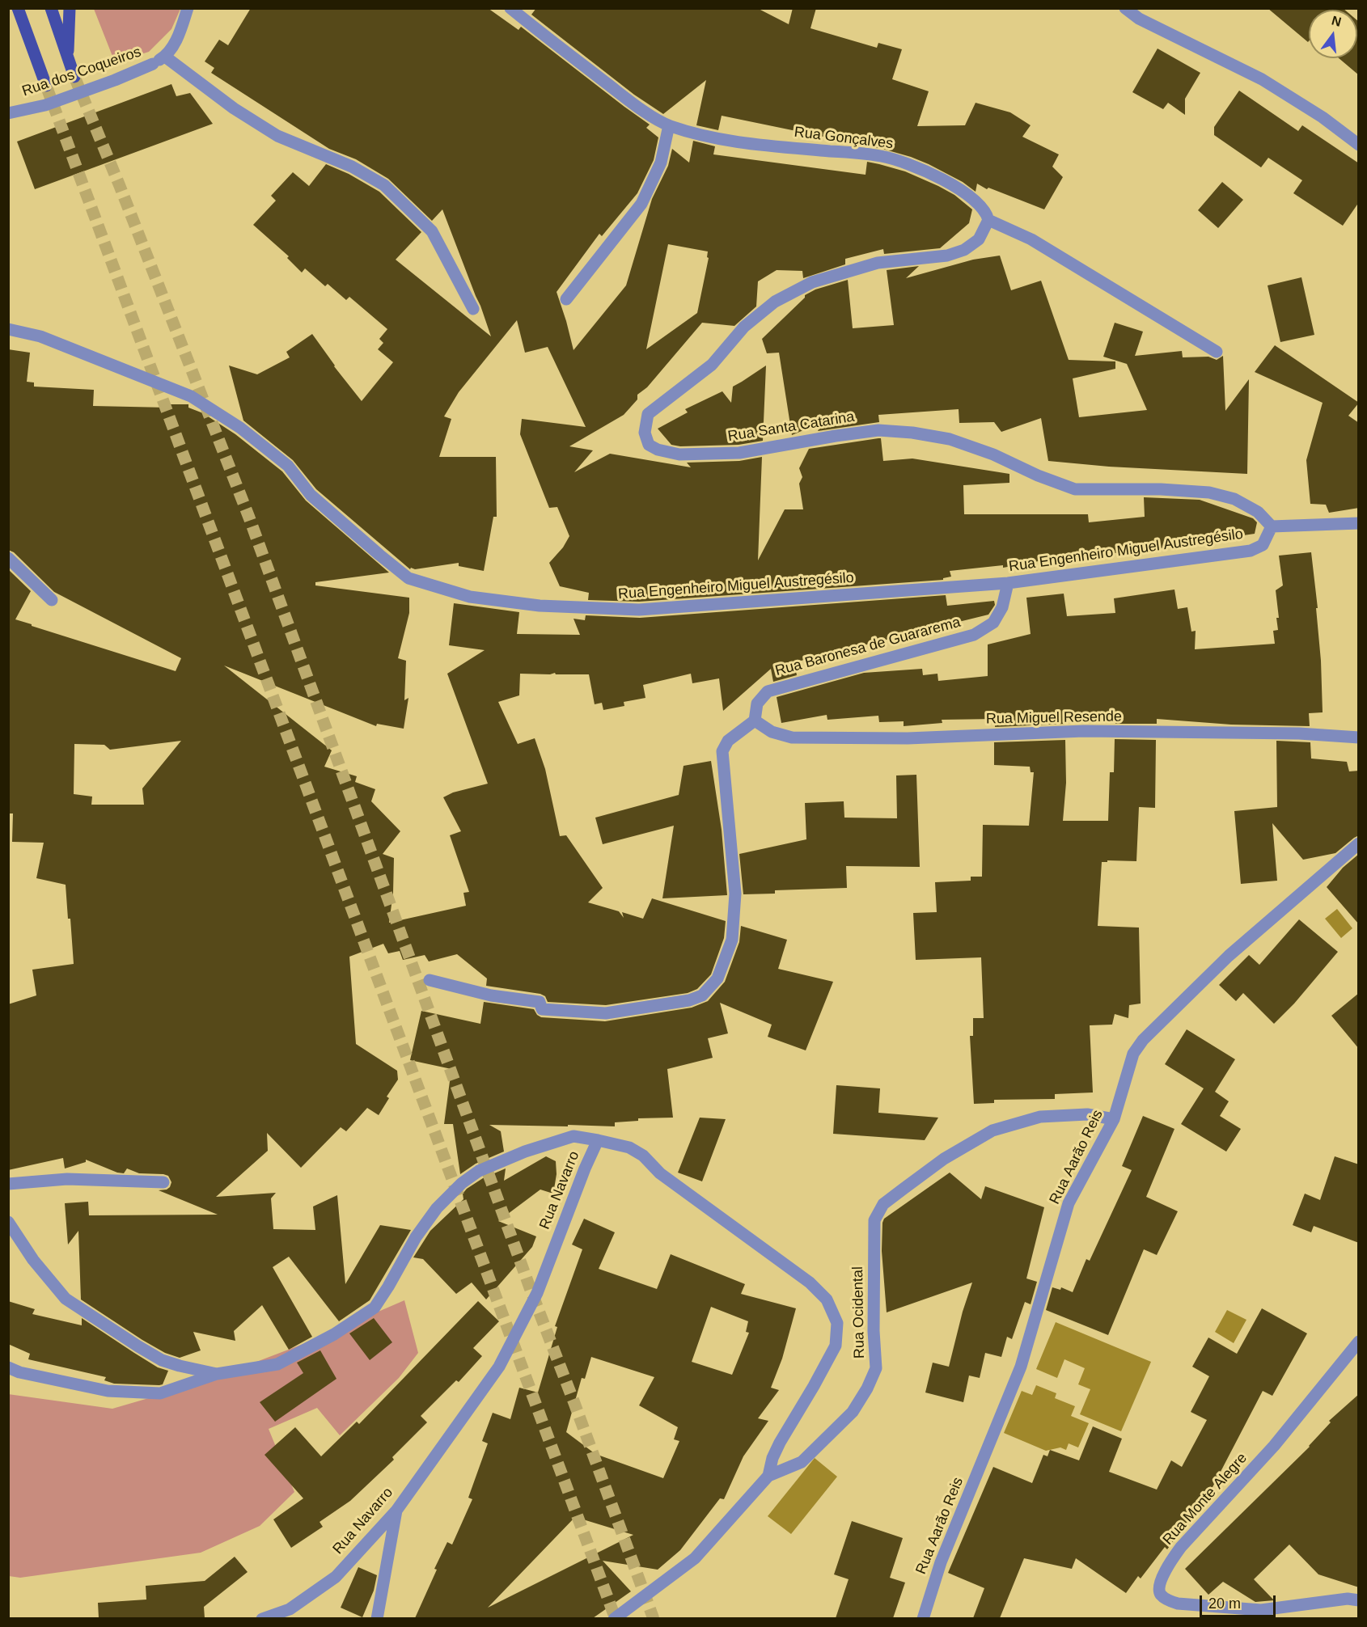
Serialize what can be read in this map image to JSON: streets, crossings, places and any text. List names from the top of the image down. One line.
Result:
{"streets":{"street":["Rua dos Coqueiros","Rua Gonçalves","Rua Santa Catarina","Rua Engenheiro Miguel Austregésilo","Rua Baronesa de Guararema","Rua Miguel Resende","Rua Aarão Reis","Rua Navarro","Rua Ocidental","Rua Monte Alegre"]},"crossings":[["Rua Gonçalves","Rua Santa Catarina"],["Rua Santa Catarina","Rua Engenheiro Miguel Austregésilo"],["Rua Engenheiro Miguel Austregésilo","Rua Baronesa de Guararema"],["Rua Baronesa de Guararema","Rua Miguel Resende"],["Rua Aarão Reis","Rua Ocidental"],["Rua Navarro","Rua Ocidental"]],"scale_bar":"20 m","north":"top"}
